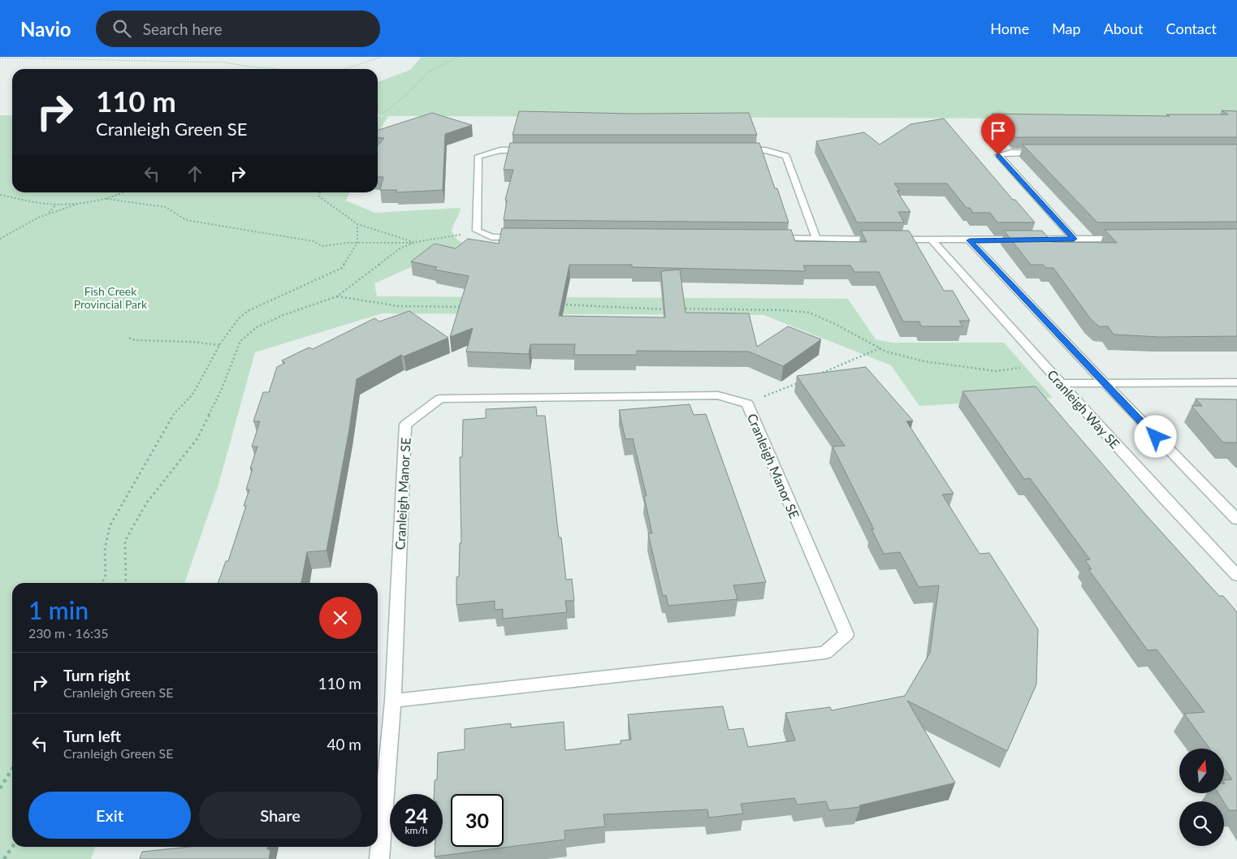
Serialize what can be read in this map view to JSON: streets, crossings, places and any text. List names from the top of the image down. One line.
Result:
{"streets":{"street":["Cranleigh Way SE","Cranleigh Manor SE"]},"parks":["Fish Creek Provincial Park"],"north":"top","page":{"header":"Navio","search":"Search here","nav":["Home","Map","About","Contact"],"turn":["110 m","Cranleigh Green SE"],"heading":["1 min","230 m · 16:35"],"list":[{"name":"Turn right","note":"Cranleigh Green SE","value":"110 m"},{"name":"Turn left","note":"Cranleigh Green SE","value":"40 m"}],"buttons":["Exit","Share"],"speed":"24 km/h","limit":"30"}}
